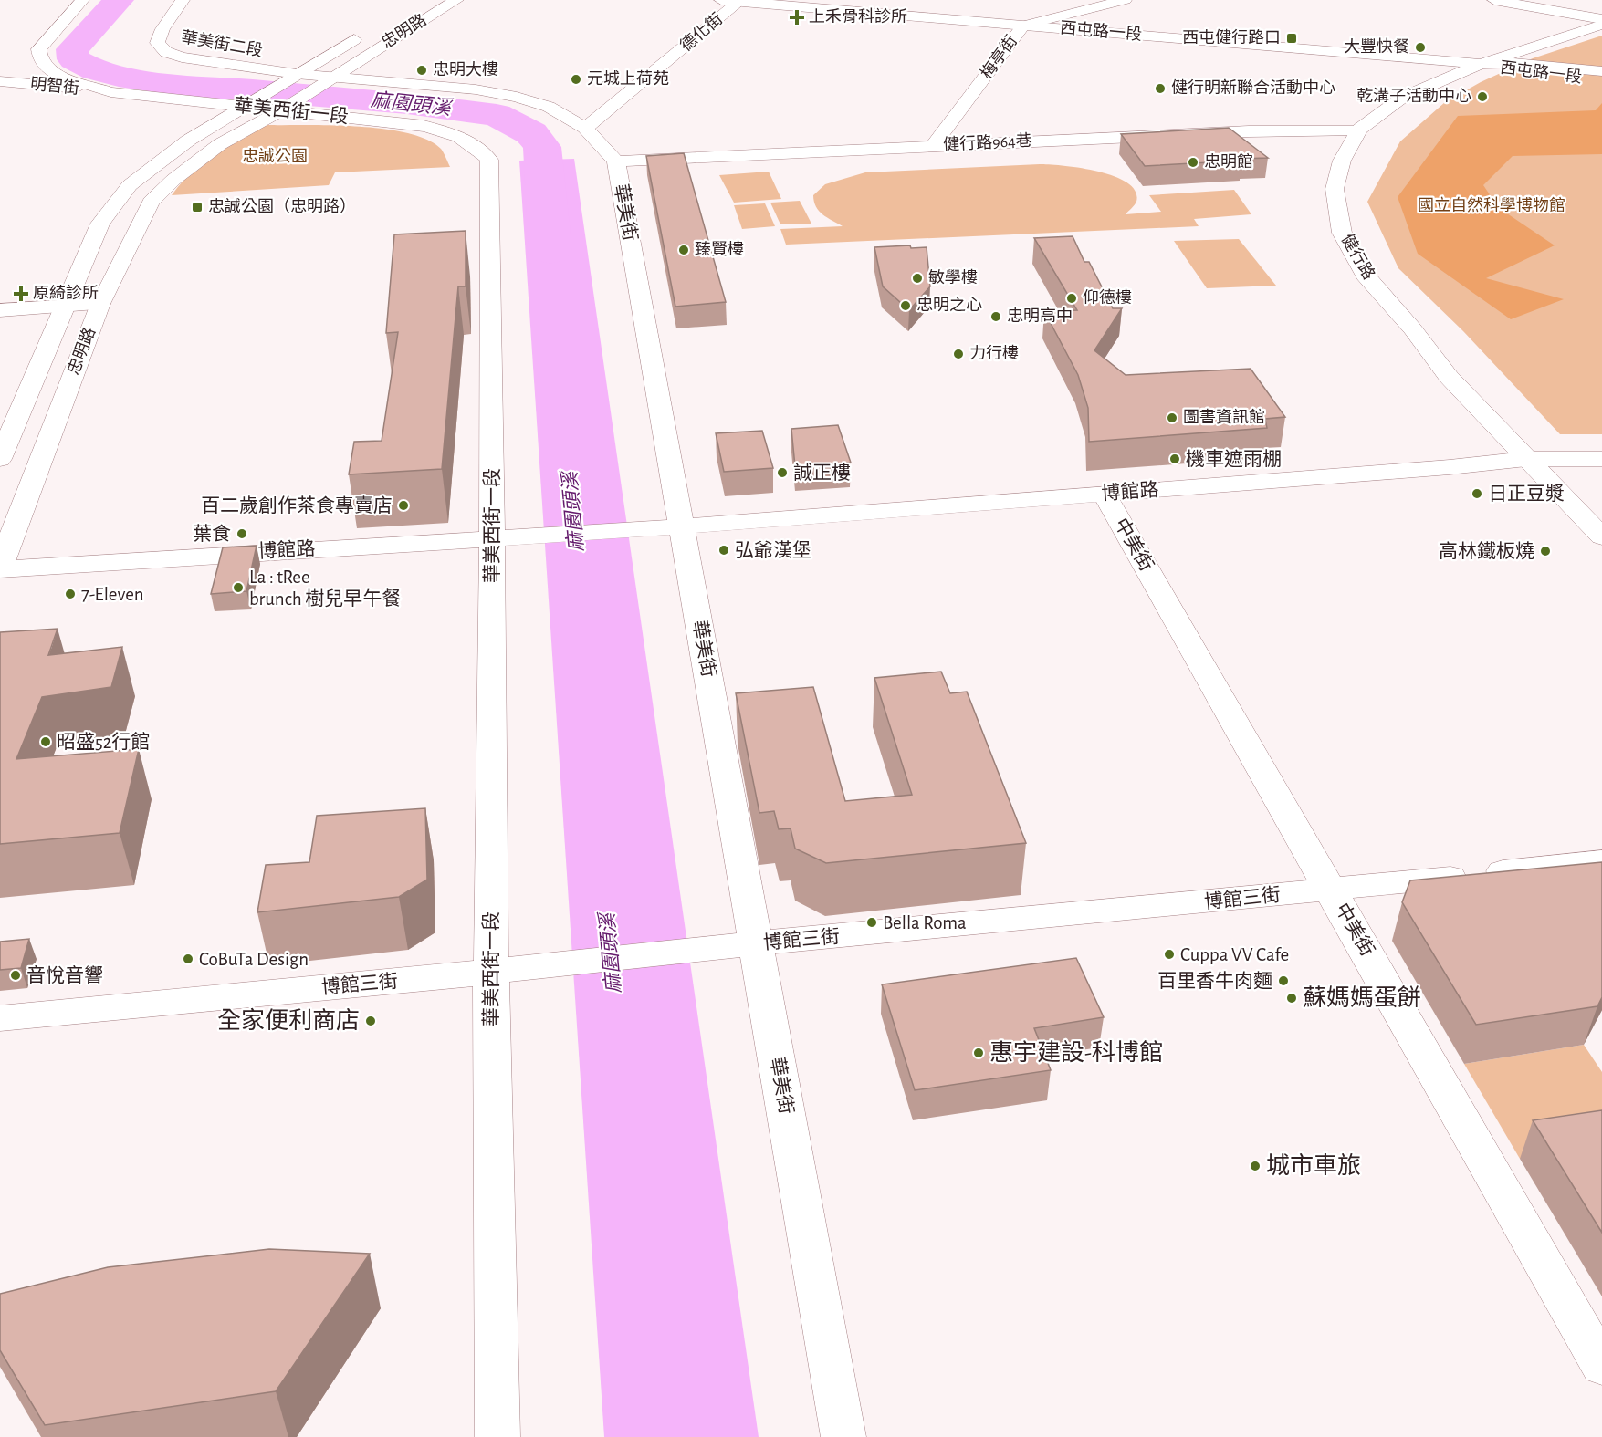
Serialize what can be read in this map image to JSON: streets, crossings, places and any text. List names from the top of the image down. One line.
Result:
{"streets":{"street":["忠明路","西屯路一段","德化街","華美街二段","梅亭街","明智街","華美西街一段","健行路964巷","華美街","健行路","博館路","中美街","博館三街"]},"crossings":[["忠明路","華美街二段"],["忠明路","華美西街一段"],["忠明路","華美街"],["忠明路","博館路"],["西屯路一段","德化街"],["西屯路一段","梅亭街"],["西屯路一段","健行路"],["德化街","華美街"],["華美街二段","華美街"],["梅亭街","健行路964巷"],["明智街","華美西街一段"],["華美西街一段","博館路"],["華美西街一段","博館三街"],["健行路964巷","華美街"],["健行路964巷","健行路"],["華美街","博館路"],["華美街","博館三街"],["健行路","博館路"],["博館路","中美街"],["中美街","博館三街"]],"water":["麻園頭溪"],"parks":["忠誠公園","國立自然科學博物館"],"places":{"health":["上禾骨科診所","原綺診所"],"transit":["西屯健行路口","忠誠公園（忠明路）"],"other":["大豐快餐","忠明大樓","元城上荷苑","健行明新聯合活動中心","乾溝子活動中心","忠明館","臻賢樓","敏學樓","仰德樓","忠明之心","忠明高中","力行樓","圖書資訊館","機車遮雨棚","誠正樓","日正豆漿","百二歲創作茶食專賣店","葉食","弘爺漢堡","高林鐵板燒","La : tRee brunch 樹兒早午餐","7-Eleven","昭盛52行館","Bella Roma","Cuppa VV Cafe","CoBuTa Design","音悅音響","百里香牛肉麵","蘇媽媽蛋餅","全家便利商店","惠宇建設-科博館","城市車旅"]}}
